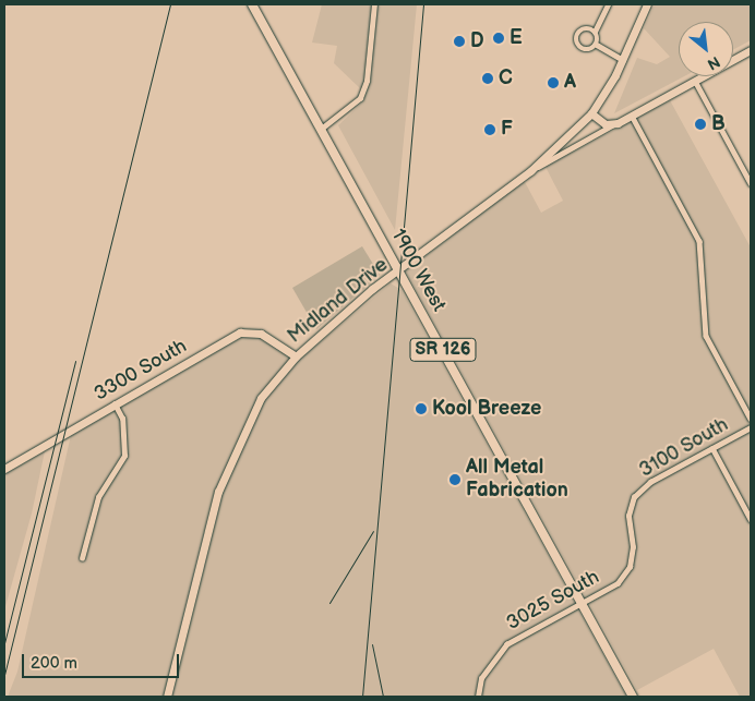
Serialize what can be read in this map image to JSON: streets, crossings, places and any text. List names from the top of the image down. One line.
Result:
{"streets":{"main road":["1900 West","SR 126"],"street":["Midland Drive","3300 South","3100 South","3025 South"]},"crossings":[["1900 West","Midland Drive"],["1900 West","3025 South"],["Midland Drive","3300 South"],["3100 South","3025 South"]],"places":["E","D","C","A","B","F","Kool Breeze","All Metal Fabrication"],"scale_bar":"200 m","north":"bottom right"}
